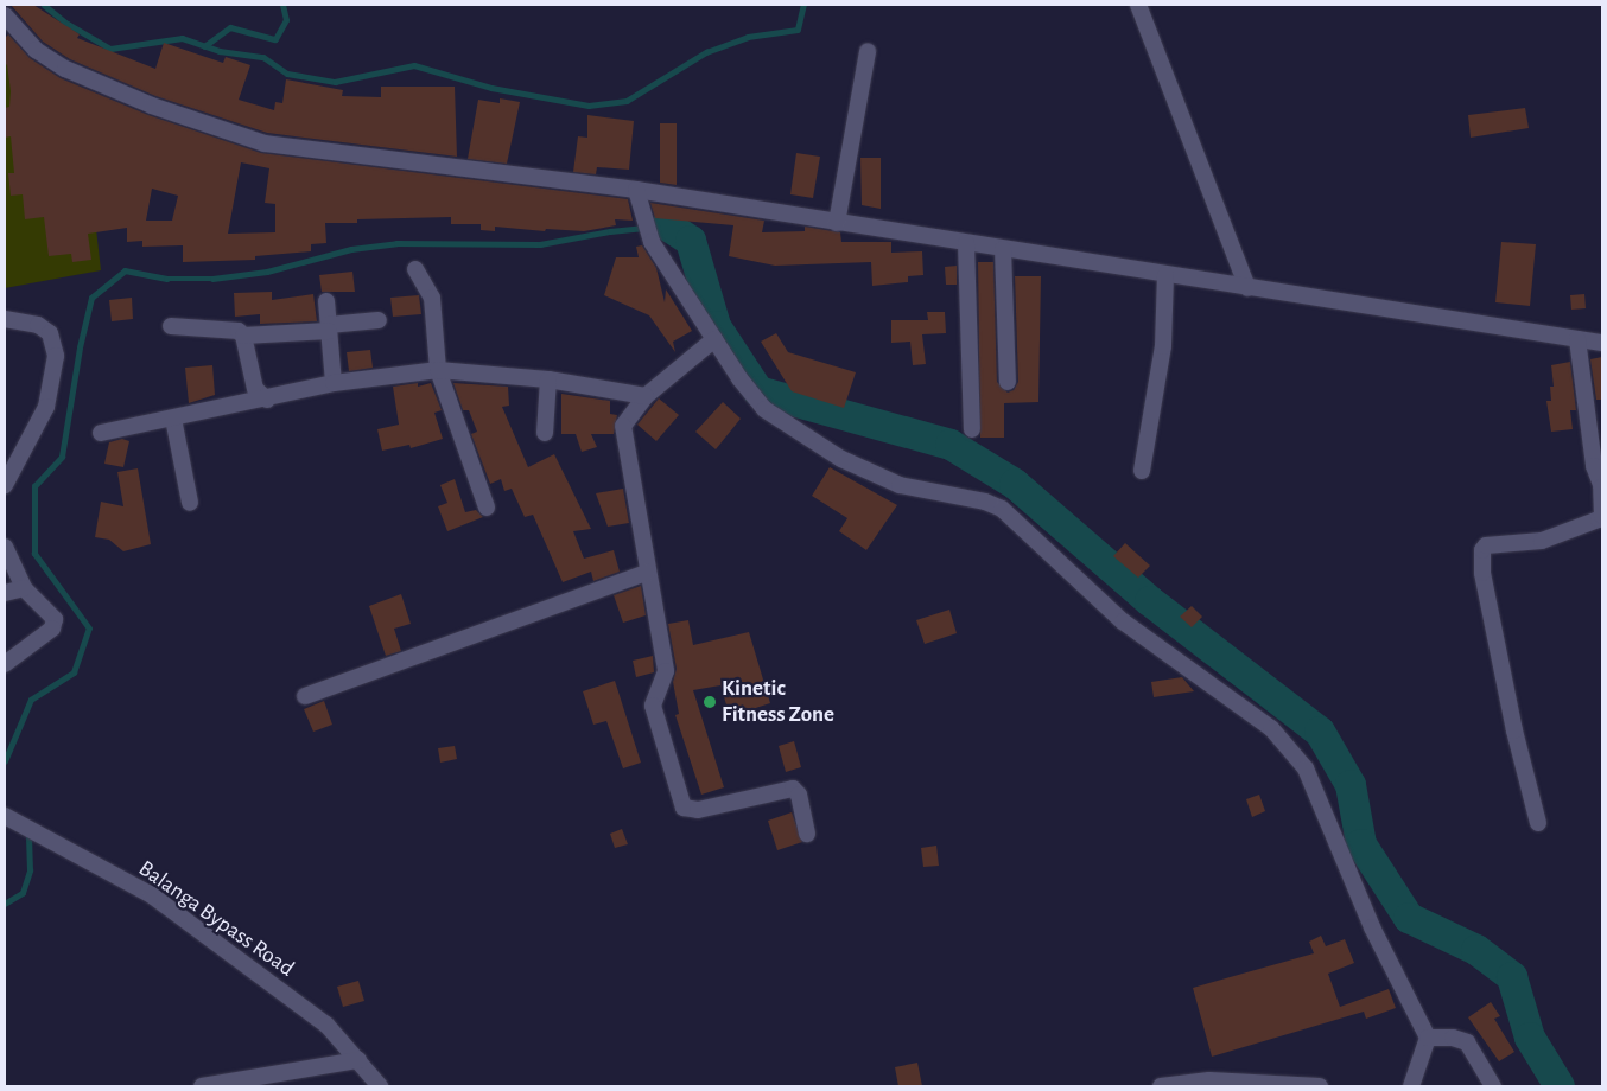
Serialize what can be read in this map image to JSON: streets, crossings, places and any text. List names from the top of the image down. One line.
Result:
{"streets":{"street":["Balanga Bypass Road"]},"places":["Kinetic Fitness Zone"]}
